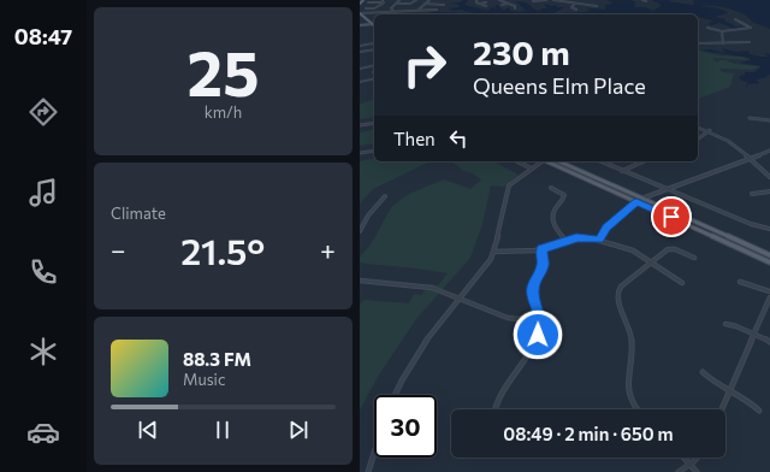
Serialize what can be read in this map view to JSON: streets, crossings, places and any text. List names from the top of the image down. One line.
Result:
{"page":{"tabs":"08:47","tile":[["25","km/h"],"Climate"],"turn":["230 m","Queens Elm Place"],"then":"Then","heat":["−","21.5°","+"],"song":["88.3 FM","Music"],"limit":"30","trip":"08:49 · 2 min · 650 m"}}
